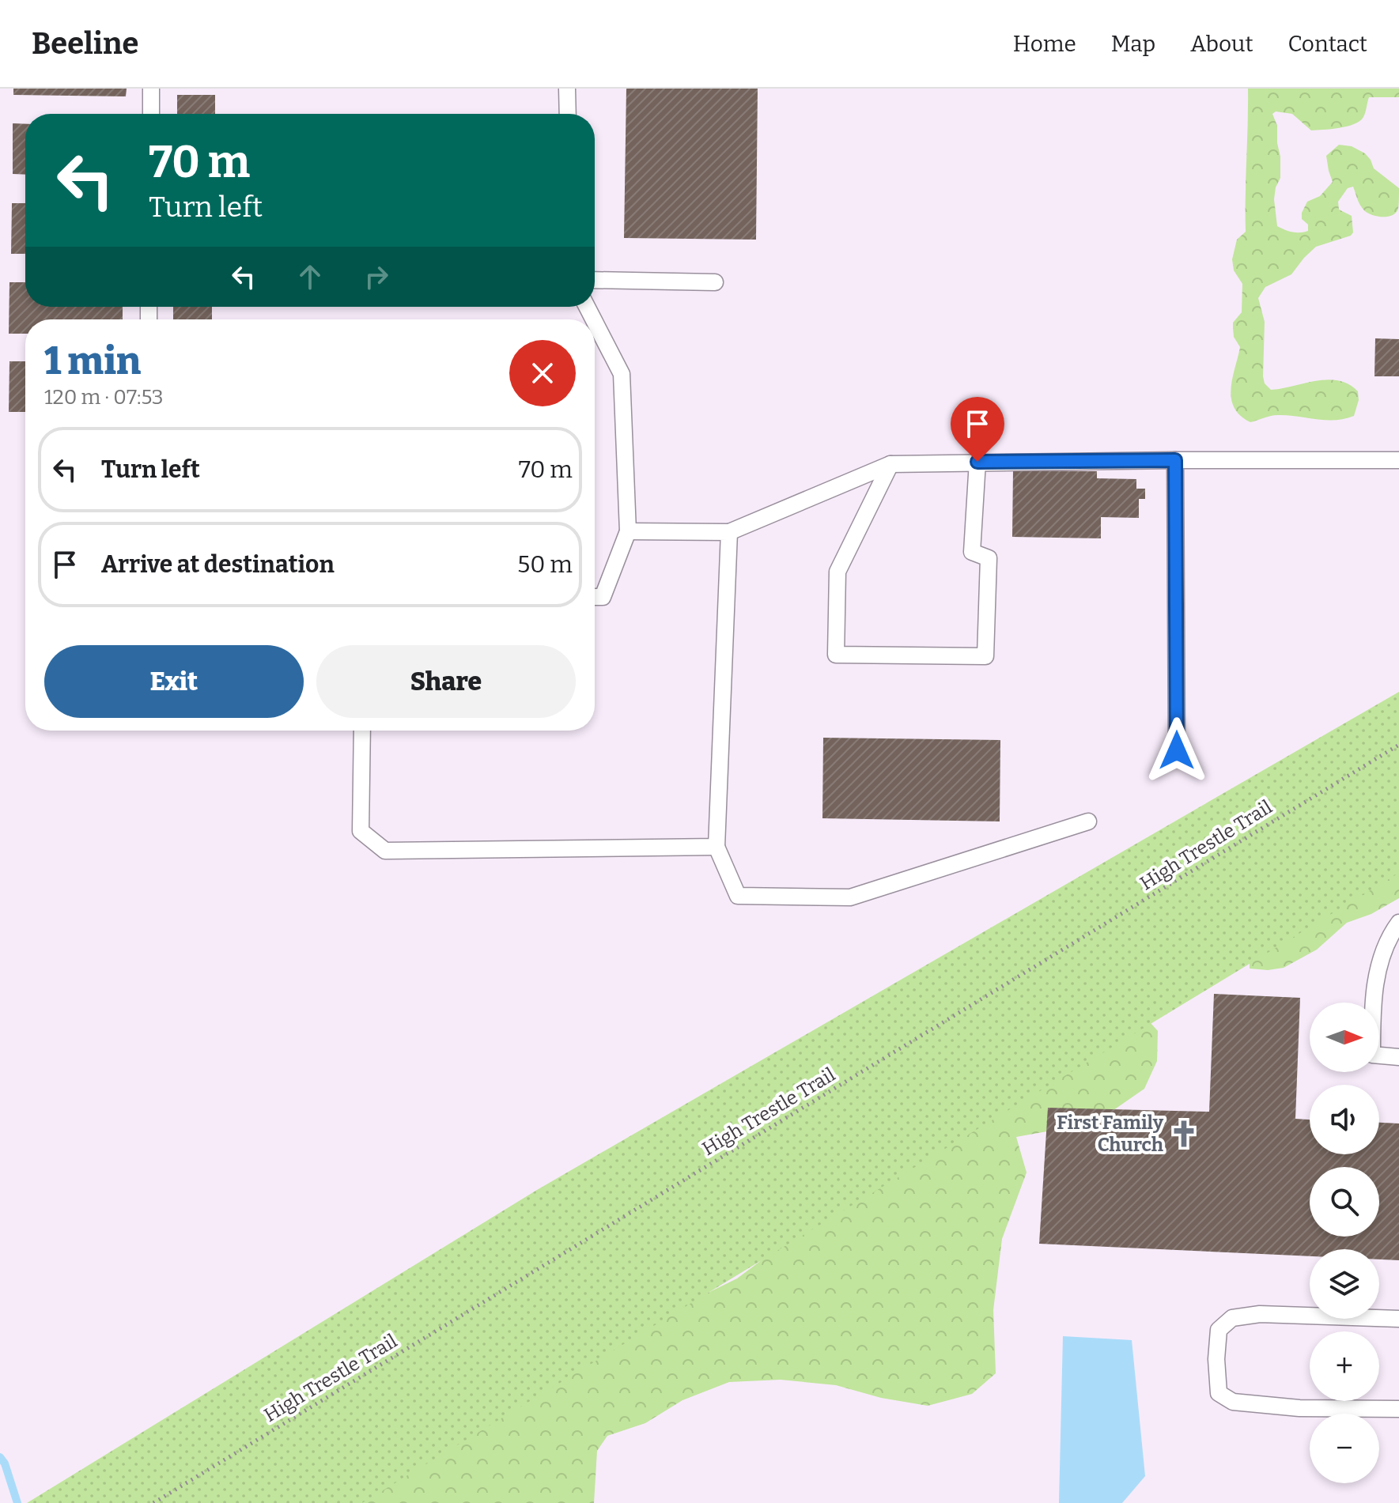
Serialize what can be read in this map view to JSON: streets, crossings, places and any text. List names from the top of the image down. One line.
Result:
{"streets":{"path":["High Trestle Trail"]},"places":{"church":["First Family Church"]},"north":"right","page":{"header":"Beeline","nav":["Home","Map","About","Contact"],"turn":["70 m","Turn left"],"heading":["1 min","120 m · 07:53"],"list":[{"name":"Turn left","value":"70 m"},{"name":"Arrive at destination","value":"50 m"}],"buttons":["Exit","Share"],"map_buttons":["+","−"]}}
